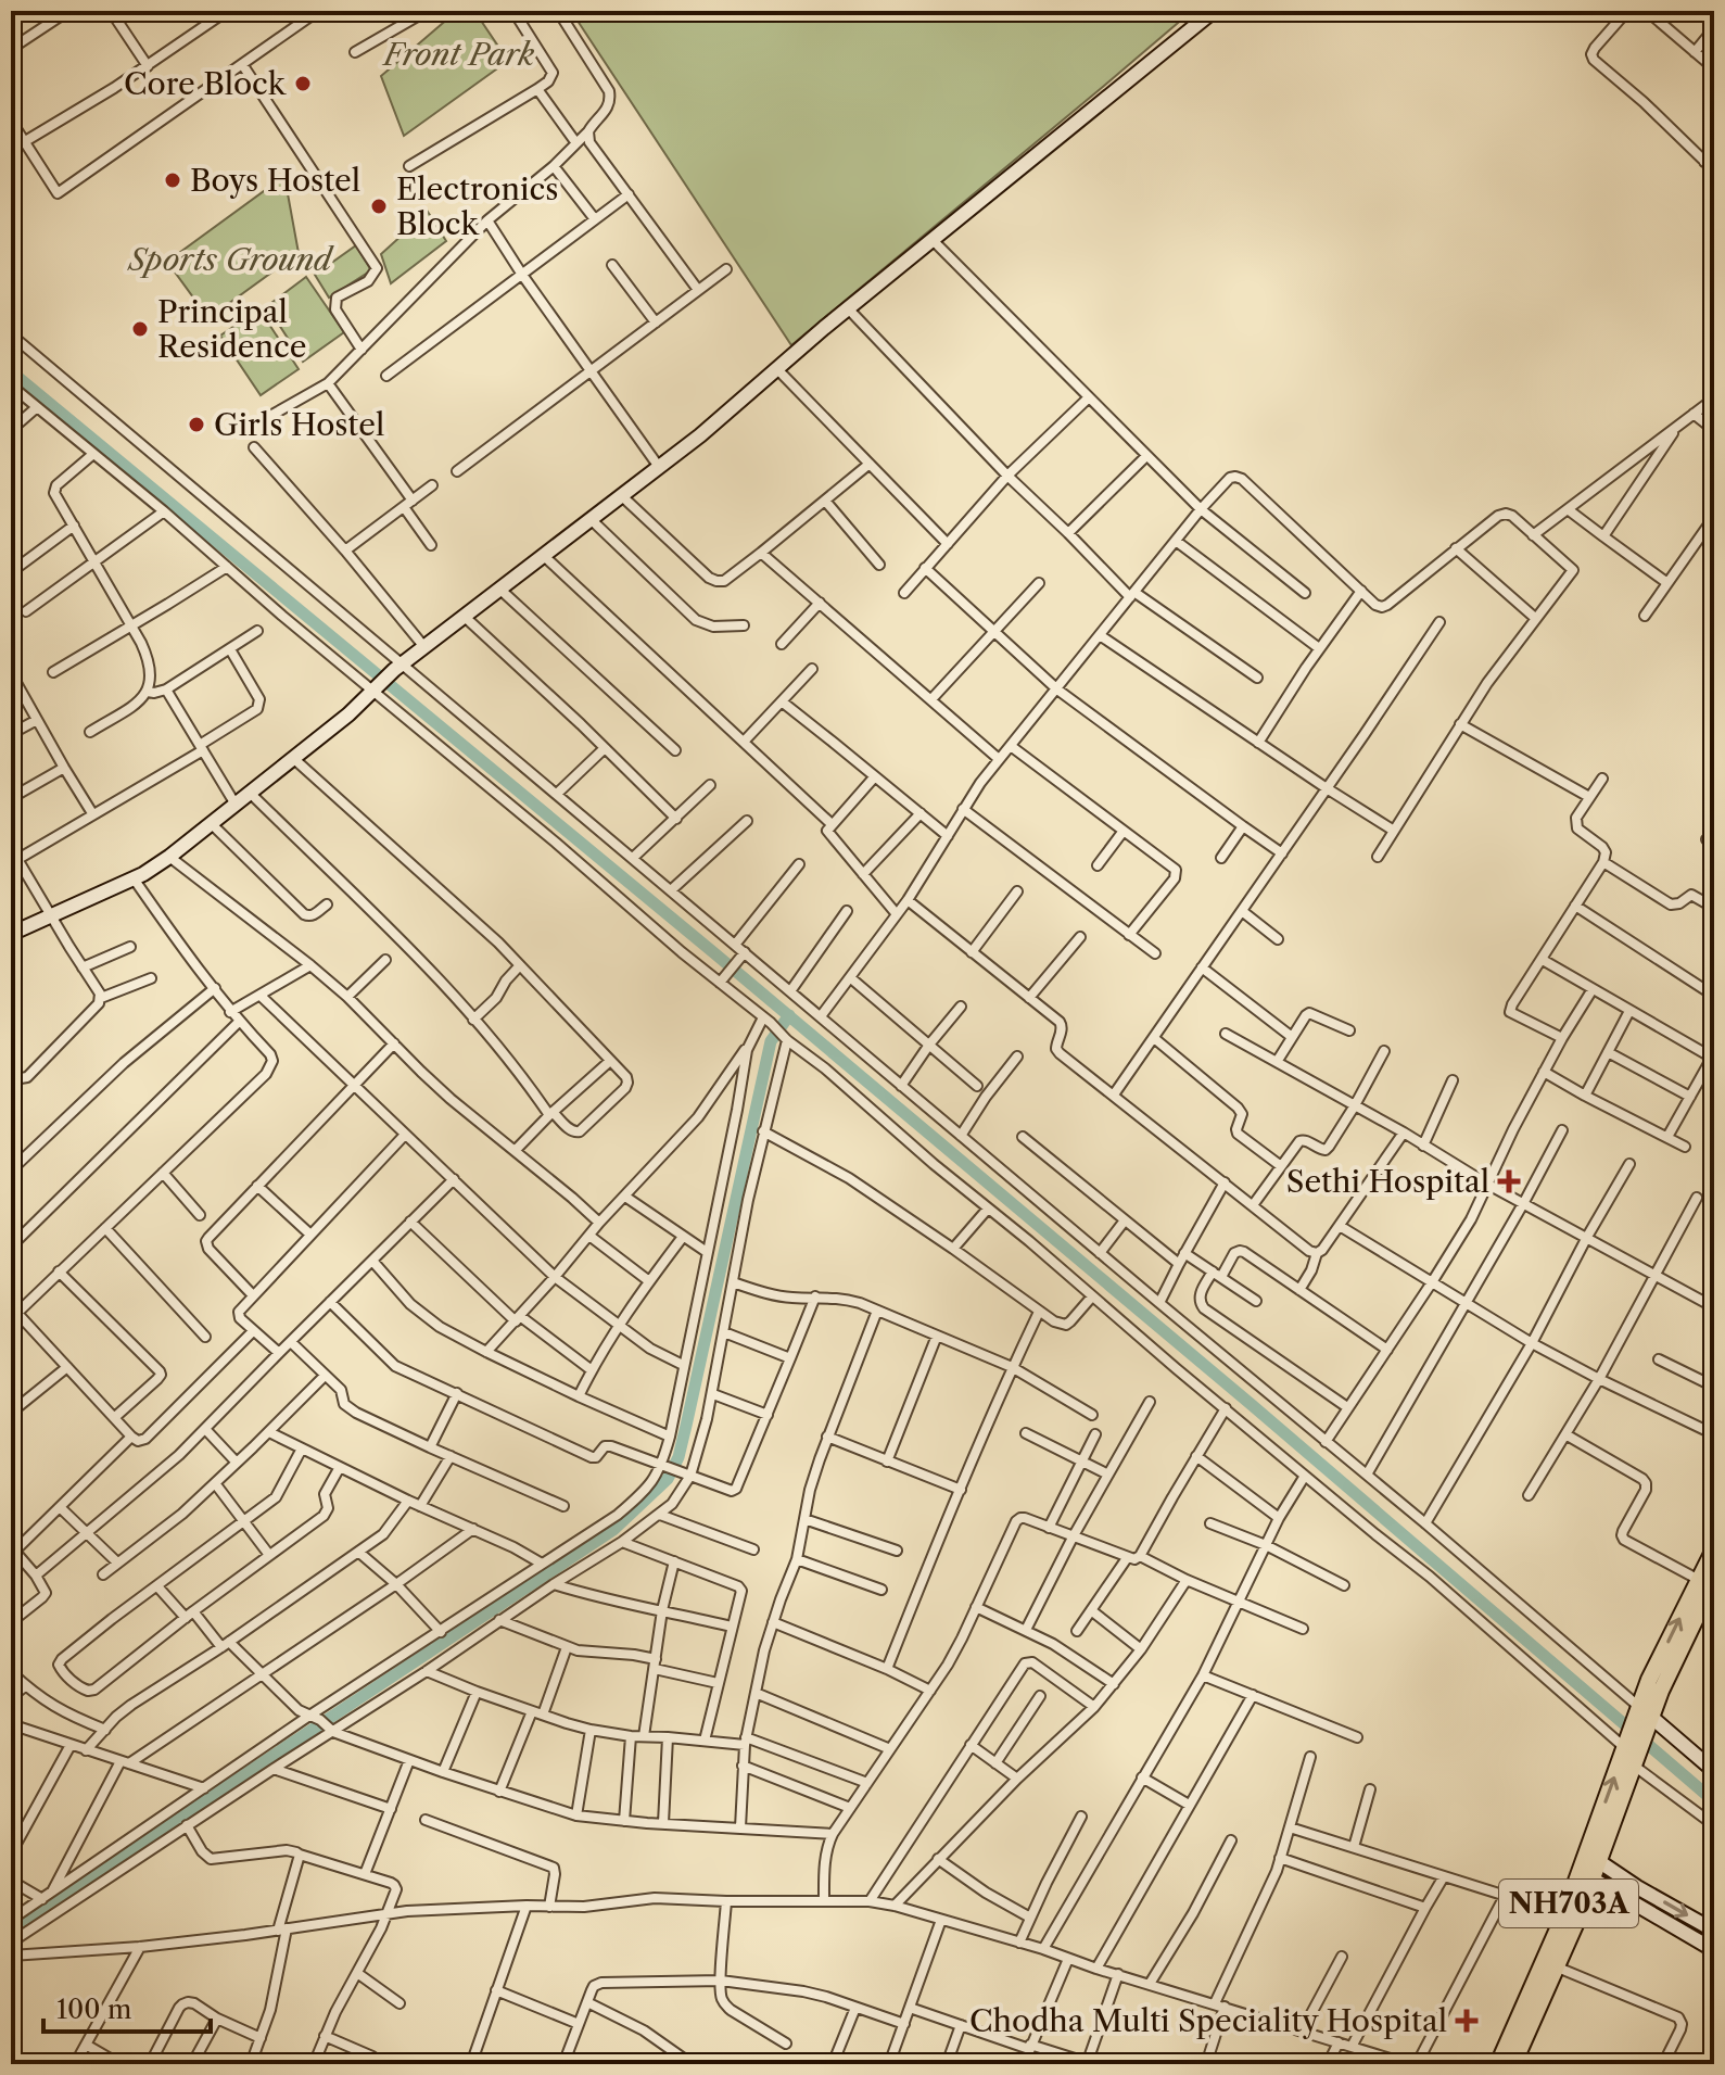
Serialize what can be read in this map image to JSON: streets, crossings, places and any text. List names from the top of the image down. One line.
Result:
{"streets":{"highway":["NH703A"]},"parks":["Front Park","Sports Ground"],"places":{"other":["Core Block","Boys Hostel","Electronics Block","Principal Residence","Girls Hostel"],"health":["Sethi Hospital","Chodha Multi Speciality Hospital"]},"scale_bar":"100 m"}
